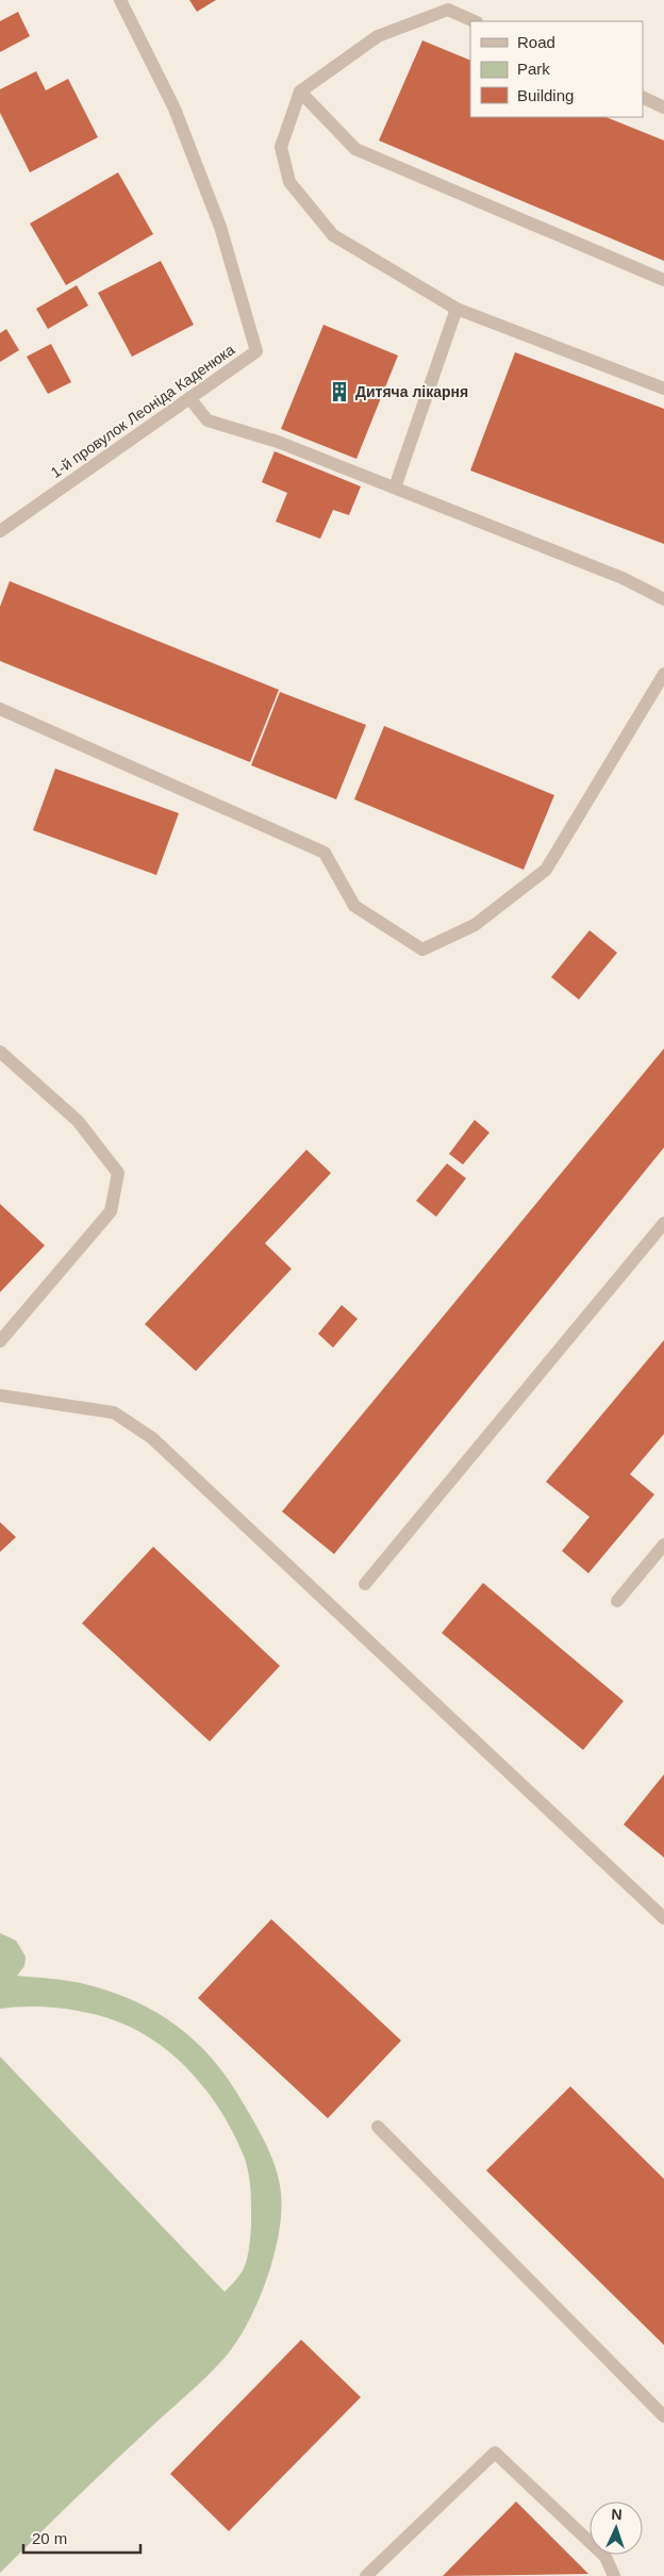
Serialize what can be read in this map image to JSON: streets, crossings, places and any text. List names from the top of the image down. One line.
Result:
{"streets":{"street":["1-й провулок Леоніда Каденюка"]},"places":{"building":["Дитяча лікарня"]},"legend":["Road","Park","Building"],"scale_bar":"20 m","north":"top"}
